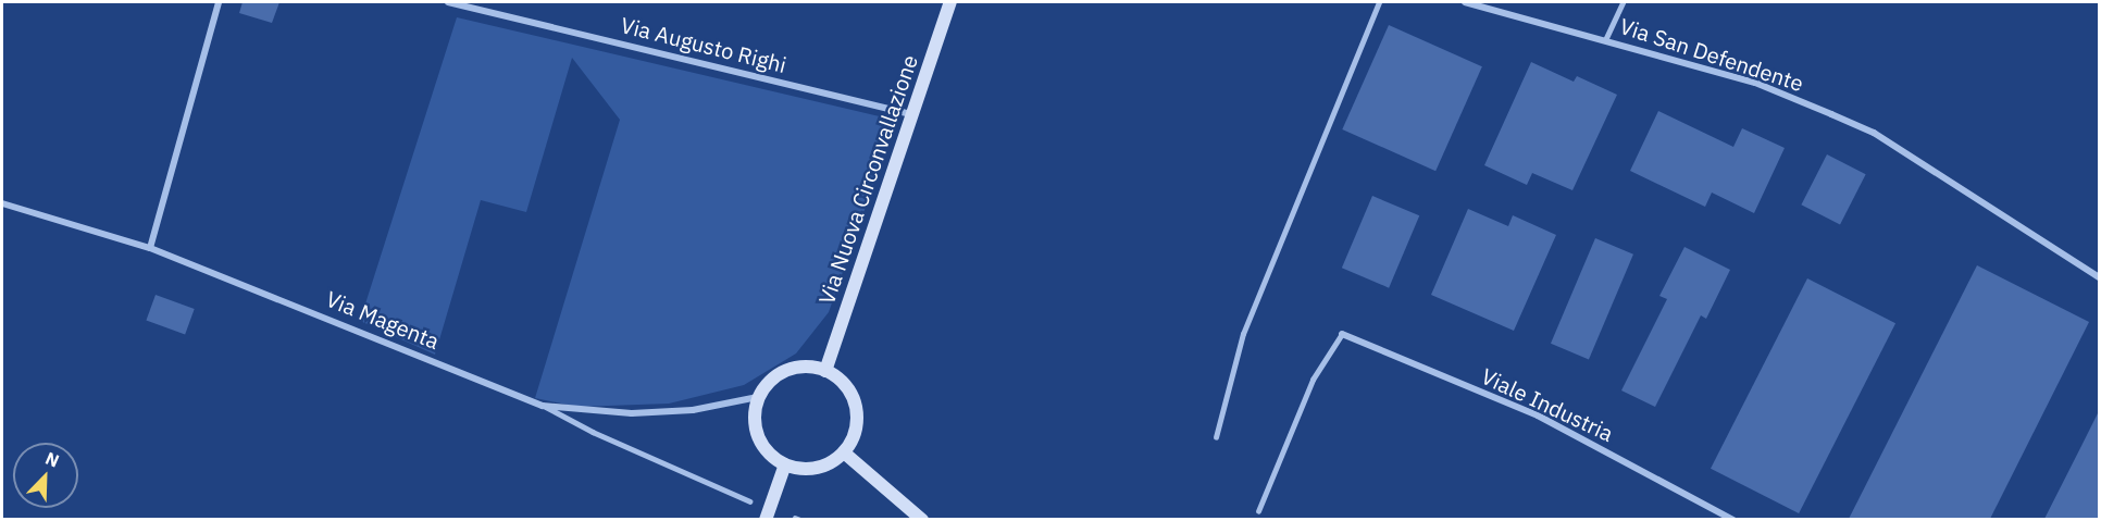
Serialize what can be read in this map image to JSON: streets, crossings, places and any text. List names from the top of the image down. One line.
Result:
{"streets":{"street":["Via Augusto Righi","Via San Defendente","Via Nuova Circonvallazione","Via Magenta","Viale Industria"]},"crossings":[["Via Augusto Righi","Via Nuova Circonvallazione"],["Via Nuova Circonvallazione","Via Magenta"]],"north":"top right"}
